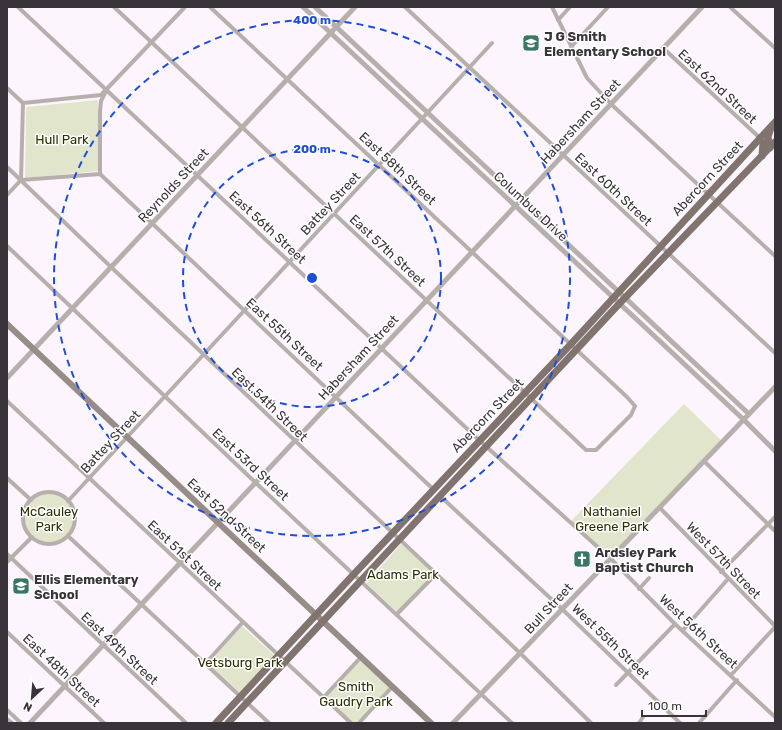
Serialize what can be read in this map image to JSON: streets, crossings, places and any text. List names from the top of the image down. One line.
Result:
{"streets":{"main road":["Abercorn Street","East 52nd Street"],"street":["East 62nd Street","Habersham Street","East 58th Street","Reynolds Street","East 60th Street","Battey Street","Columbus Drive","East 56th Street","East 57th Street","East 55th Street","East 54th Street","East 53rd Street","East 51st Street","West 57th Street","Bull Street","West 56th Street","West 55th Street","East 49th Street","East 48th Street"]},"crossings":[["East 62nd Street","Habersham Street"],["East 62nd Street","Abercorn Street"],["Habersham Street","East 58th Street"],["Habersham Street","East 60th Street"],["Habersham Street","Columbus Drive"],["Habersham Street","East 56th Street"],["Habersham Street","East 57th Street"],["Habersham Street","East 55th Street"],["Habersham Street","East 54th Street"],["Habersham Street","East 53rd Street"],["Habersham Street","East 52nd Street"],["Habersham Street","East 51st Street"],["Habersham Street","East 49th Street"],["Habersham Street","East 48th Street"],["East 58th Street","Abercorn Street"],["East 58th Street","Reynolds Street"],["East 58th Street","Battey Street"],["East 58th Street","East 57th Street"],["Abercorn Street","East 60th Street"],["Abercorn Street","Columbus Drive"],["Abercorn Street","East 56th Street"],["Abercorn Street","East 57th Street"],["Abercorn Street","East 55th Street"],["Abercorn Street","East 54th Street"],["Abercorn Street","East 53rd Street"],["Abercorn Street","East 52nd Street"],["Abercorn Street","East 51st Street"],["Reynolds Street","Columbus Drive"],["Reynolds Street","East 56th Street"],["Reynolds Street","East 57th Street"],["Reynolds Street","East 55th Street"],["Reynolds Street","East 54th Street"],["Reynolds Street","East 53rd Street"],["Reynolds Street","East 52nd Street"],["East 60th Street","Battey Street"],["Battey Street","Columbus Drive"],["Battey Street","East 56th Street"],["Battey Street","East 57th Street"],["Battey Street","East 55th Street"],["Battey Street","East 54th Street"],["Battey Street","East 53rd Street"],["Battey Street","East 52nd Street"],["Battey Street","East 51st Street"],["Columbus Drive","Bull Street"],["East 56th Street","Bull Street"],["East 56th Street","West 56th Street"],["East 55th Street","Bull Street"],["East 55th Street","West 55th Street"],["East 54th Street","Bull Street"],["East 53rd Street","Bull Street"],["West 57th Street","Bull Street"],["Bull Street","West 56th Street"],["Bull Street","West 55th Street"]],"parks":["Hull Park","McCauley Park","Nathaniel Greene Park","Adams Park","Vetsburg Park","Smith Gaudry Park"],"places":{"school or university":["J G Smith Elementary School","Ellis Elementary School"],"church":["Ardsley Park Baptist Church"]},"scale_bar":"100 m","north":"bottom left","rings":["400 m","200 m"]}
